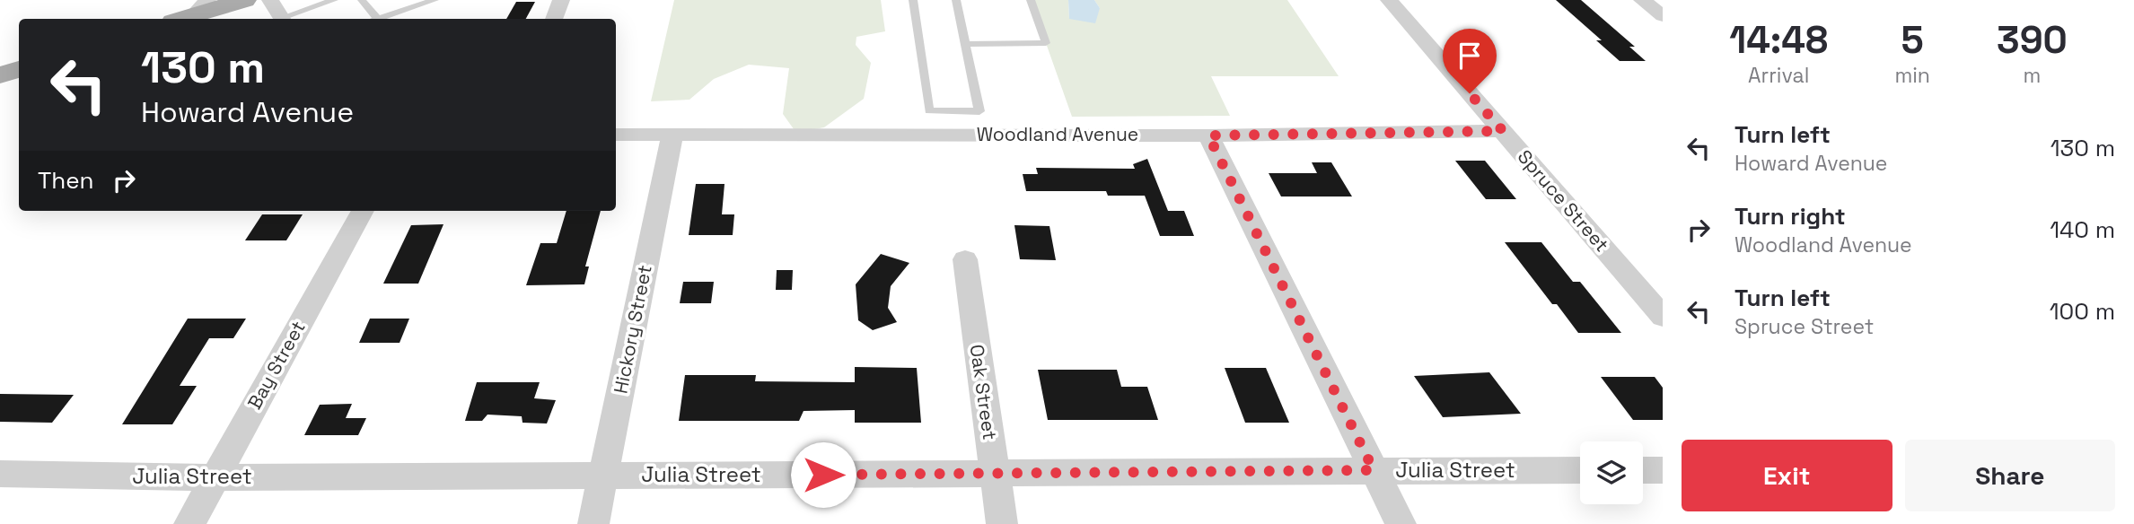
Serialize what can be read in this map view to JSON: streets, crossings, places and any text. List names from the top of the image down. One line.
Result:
{"streets":{"street":["Woodland Avenue","Spruce Street","Hickory Street","Bay Street","Oak Street","Julia Street"]},"crossings":[["Woodland Avenue","Spruce Street"],["Woodland Avenue","Hickory Street"],["Hickory Street","Julia Street"],["Bay Street","Julia Street"],["Oak Street","Julia Street"]],"page":{"eta":["14:48","Arrival","5","min","390","m"],"turn":["130 m","Howard Avenue"],"list":[{"name":"Turn left","note":"Howard Avenue","value":"130 m"},{"name":"Turn right","note":"Woodland Avenue","value":"140 m"},{"name":"Turn left","note":"Spruce Street","value":"100 m"}],"then":"Then","buttons":["Exit","Share"]}}
